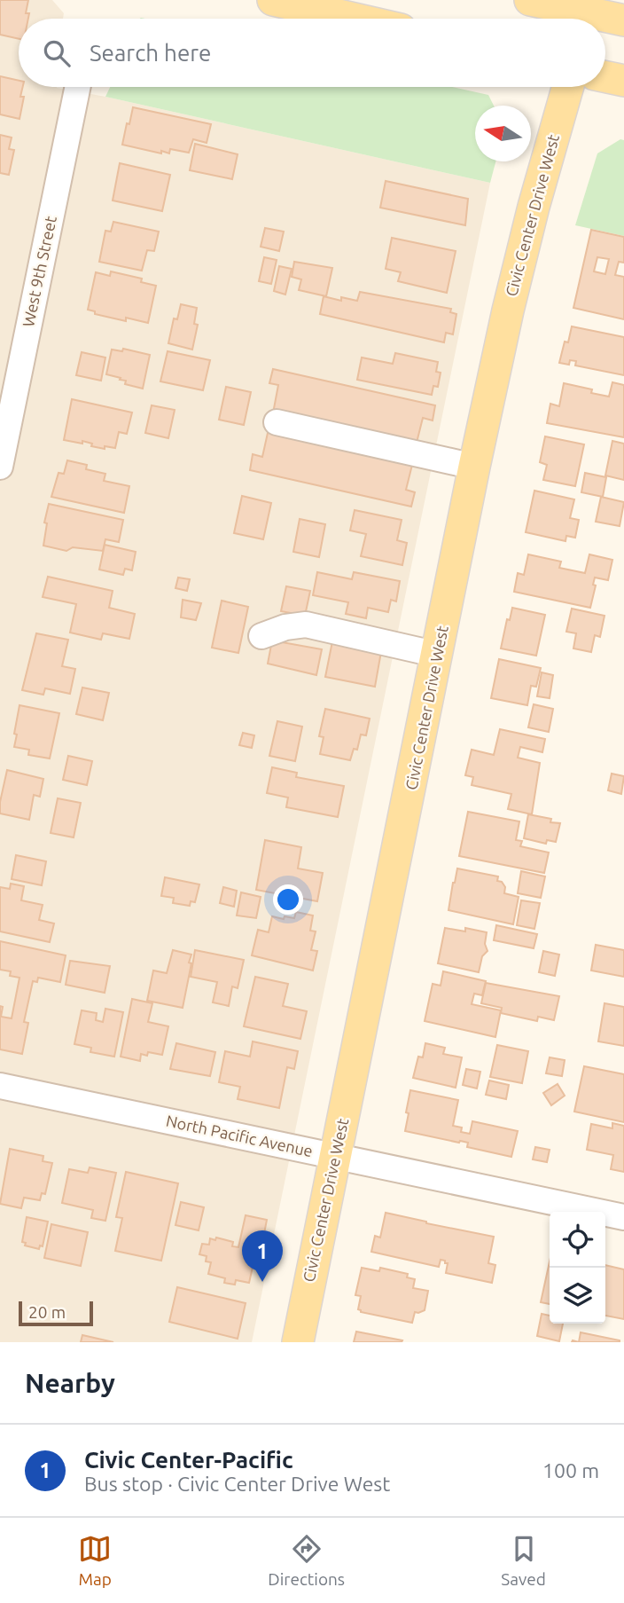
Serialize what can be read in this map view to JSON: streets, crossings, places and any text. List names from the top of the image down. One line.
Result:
{"streets":{"main road":["Civic Center Drive West"],"street":["West 9th Street","North Pacific Avenue"]},"crossings":[["Civic Center Drive West","North Pacific Avenue"]],"scale_bar":"20 m","north":"left","page":{"search":"Search here","pins":"1","scale":"20 m","heading":"Nearby","list":[{"mark":"1","name":"Civic Center-Pacific","note":"Bus stop · Civic Center Drive West","value":"100 m"}],"nav":["Map","Directions","Saved"]}}
